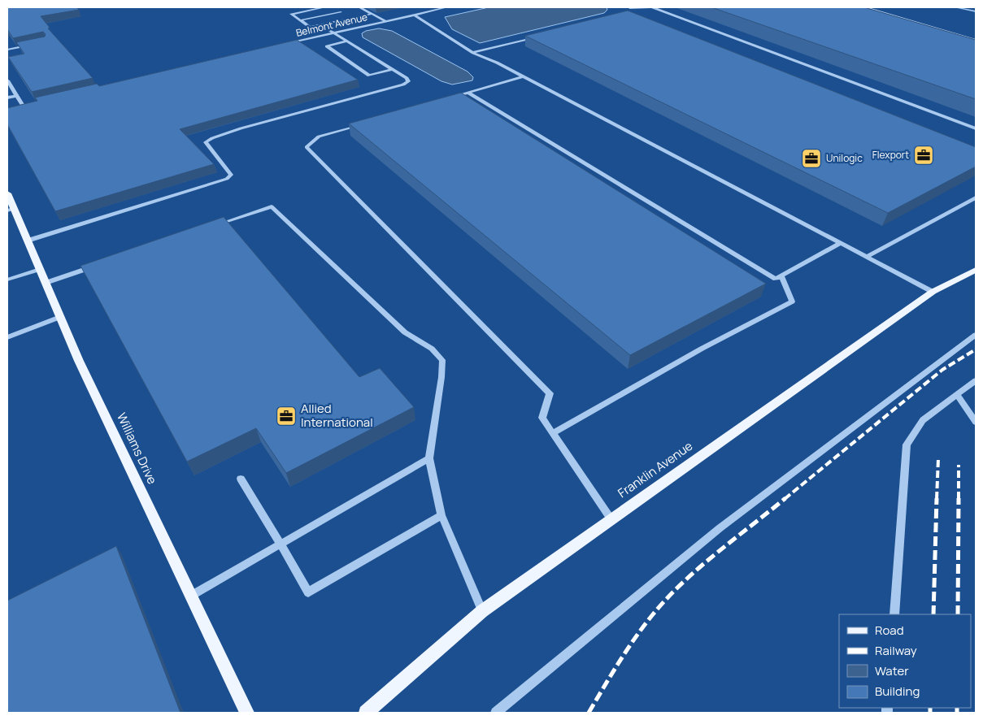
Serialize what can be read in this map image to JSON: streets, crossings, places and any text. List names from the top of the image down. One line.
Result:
{"streets":{"main road":["Williams Drive","Franklin Avenue"],"street":["Belmont Avenue"]},"places":{"office":["Flexport","Unilogic","Allied International"]},"legend":["Road","Railway","Water","Building"]}
